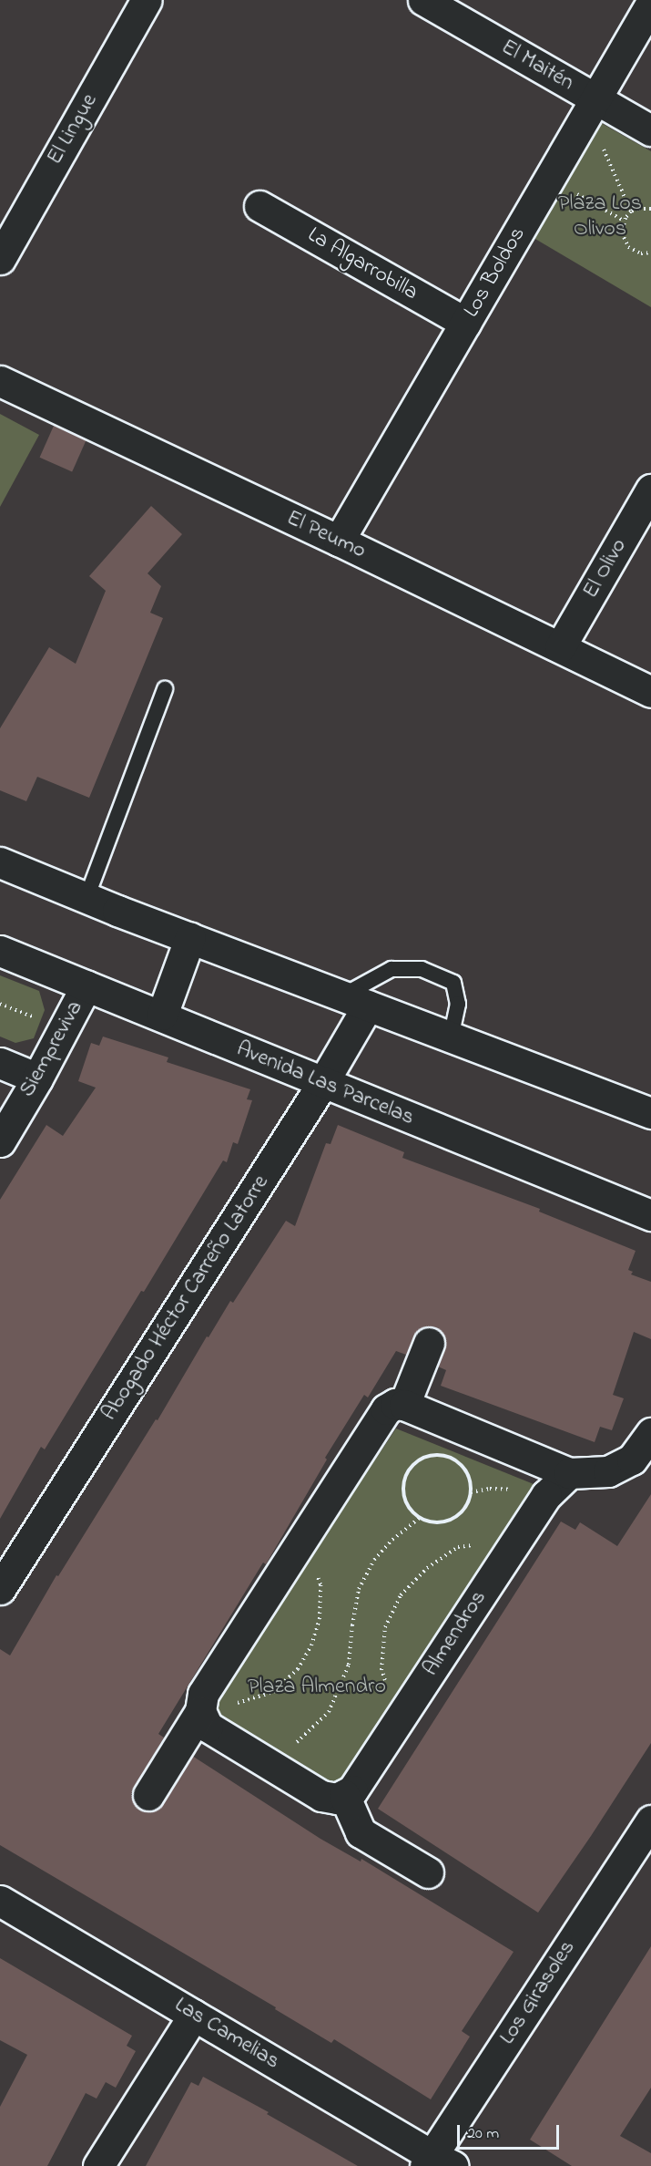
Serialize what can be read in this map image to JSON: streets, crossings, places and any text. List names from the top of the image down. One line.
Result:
{"streets":{"street":["El Maitén","El Lingue","La Algarrobilla","Los Boldos","El Peumo","El Olivo","Siempreviva","Avenida Las Parcelas","Abogado Héctor Carreño Latorre","Almendros","Los Girasoles","Las Camelias"]},"crossings":[["El Maitén","Los Boldos"],["La Algarrobilla","Los Boldos"],["Los Boldos","El Peumo"],["El Peumo","El Olivo"],["Siempreviva","Avenida Las Parcelas"],["Avenida Las Parcelas","Abogado Héctor Carreño Latorre"],["Los Girasoles","Las Camelias"]],"parks":["Plaza Los Olivos","Plaza Almendro"],"scale_bar":"20 m"}
